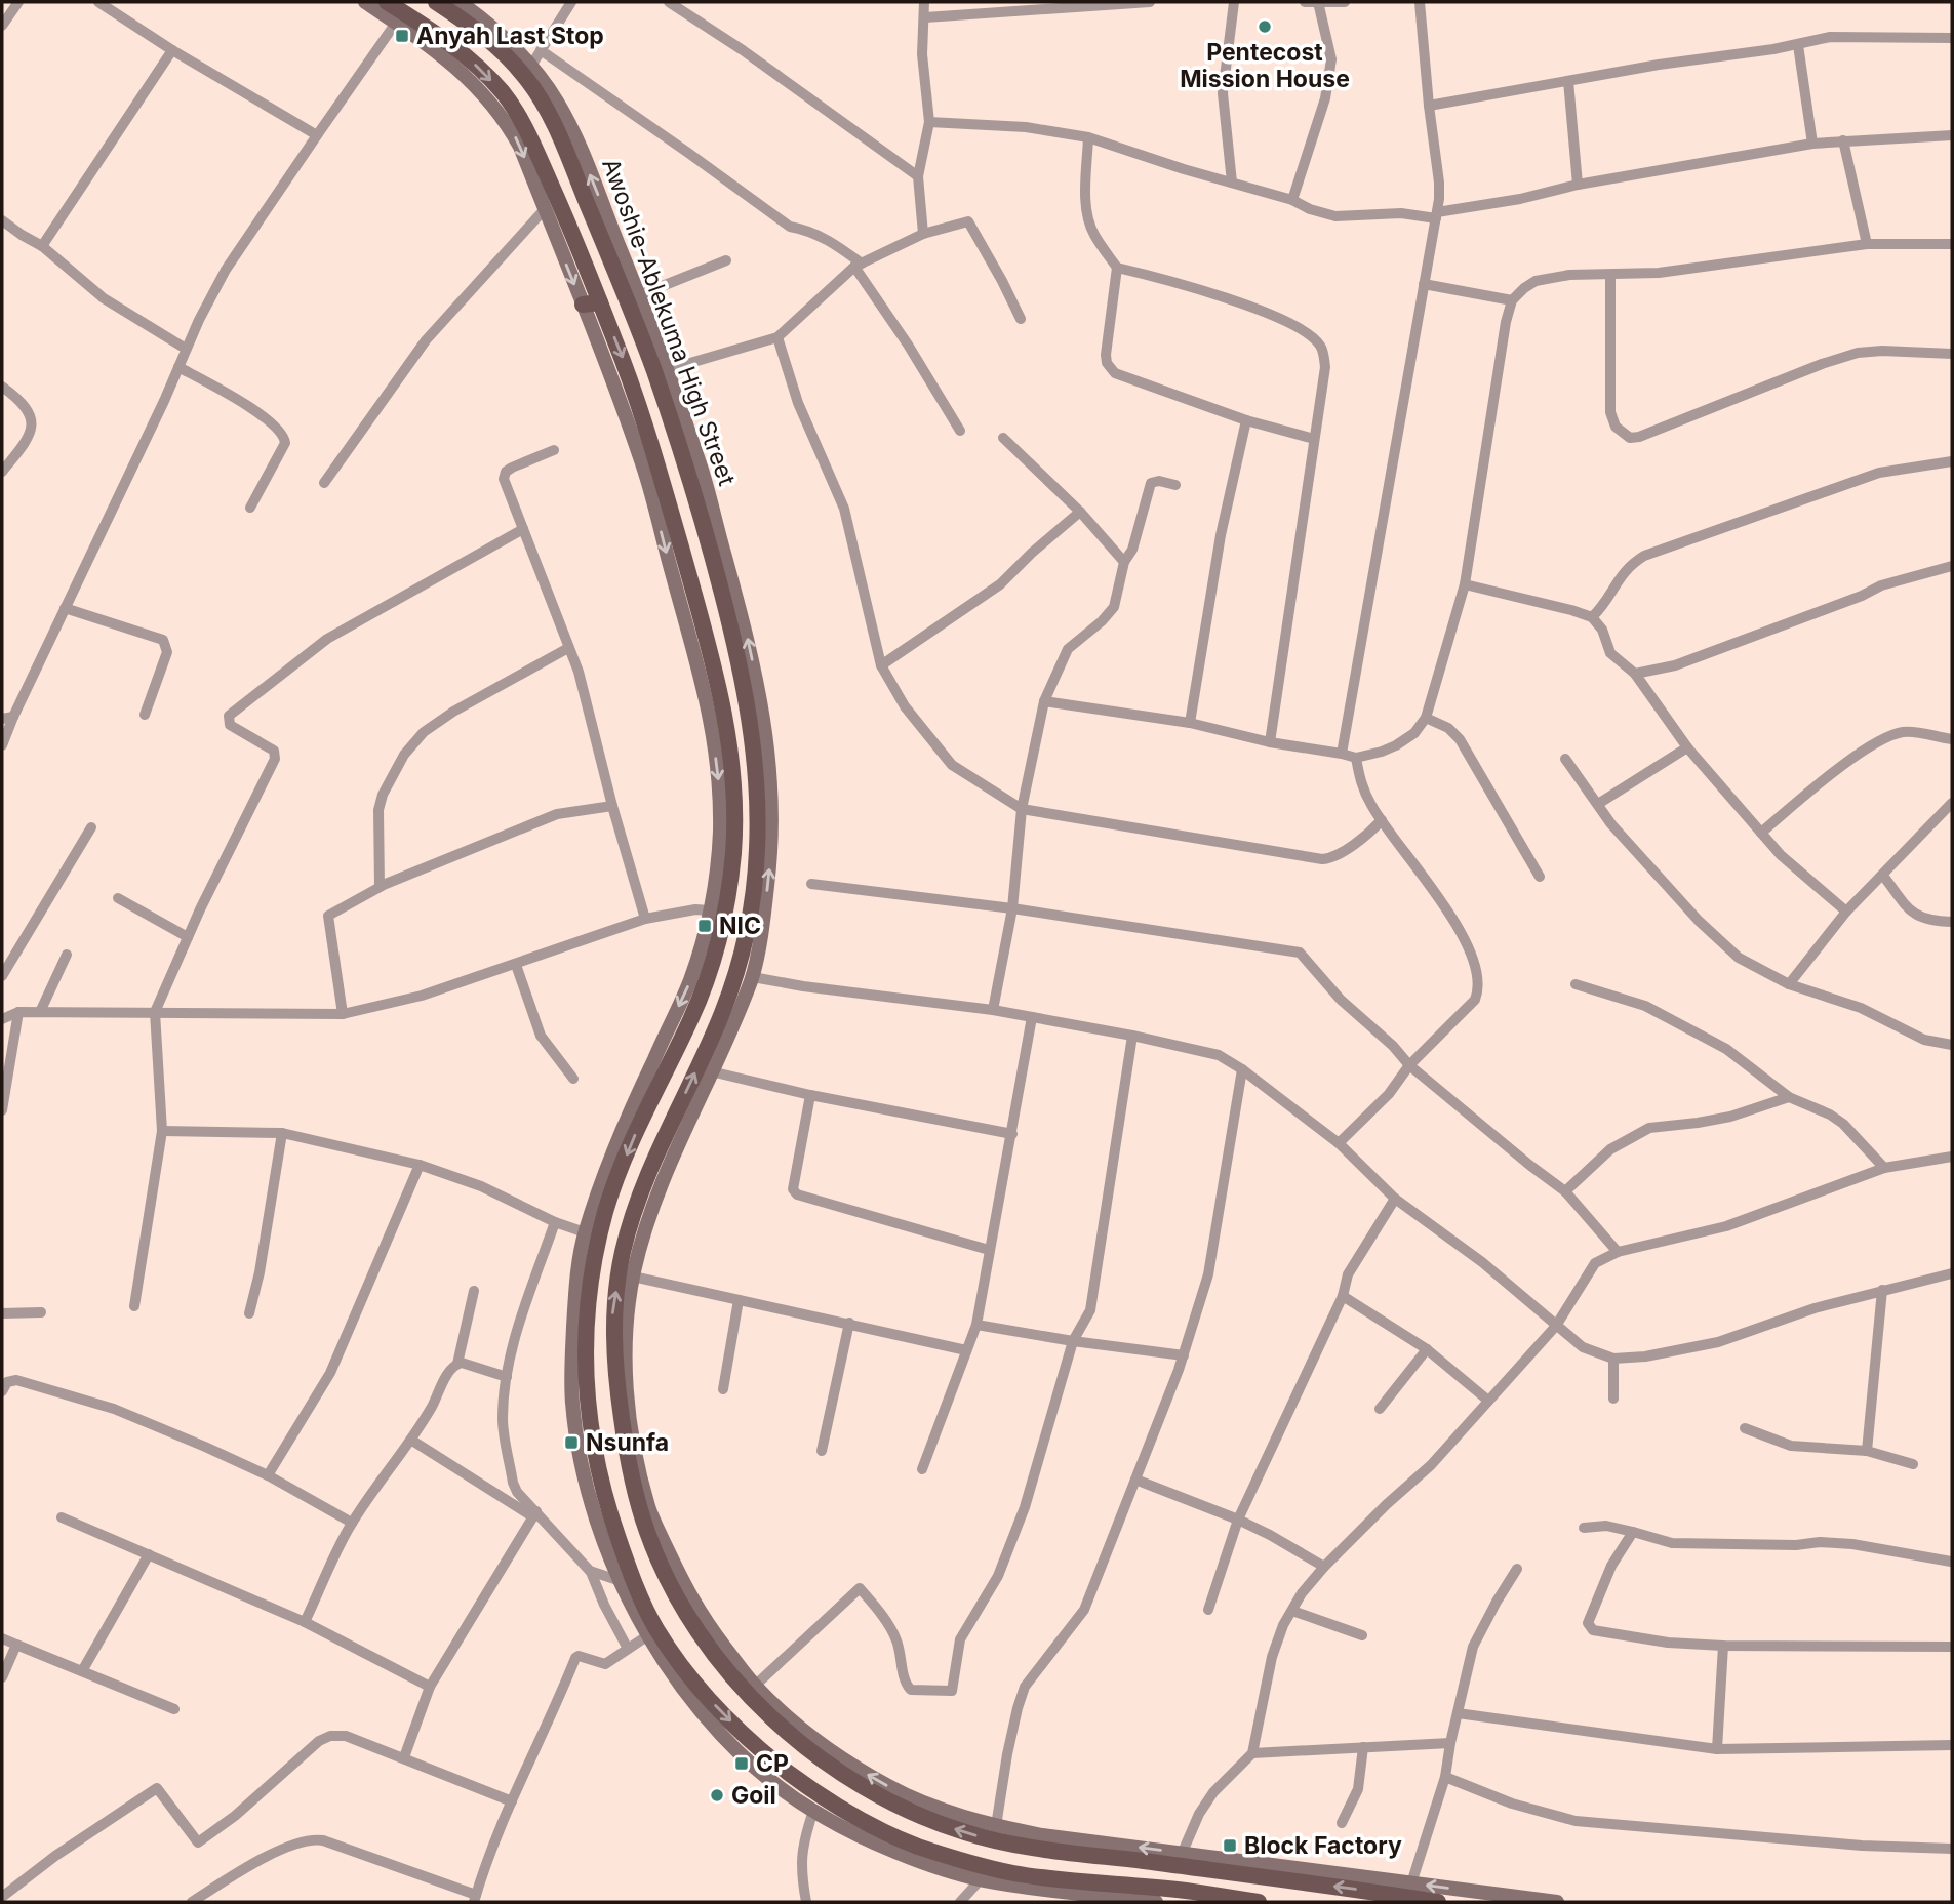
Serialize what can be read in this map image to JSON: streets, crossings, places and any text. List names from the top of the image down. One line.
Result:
{"streets":{"main road":["Awoshie-Ablekuma High Street"]},"one_way":["Awoshie-Ablekuma High Street"],"places":{"other":["Pentecost Mission House","Goil"],"transit":["Anyah Last Stop","NIC","Nsunfa","CP","Block Factory"]}}
